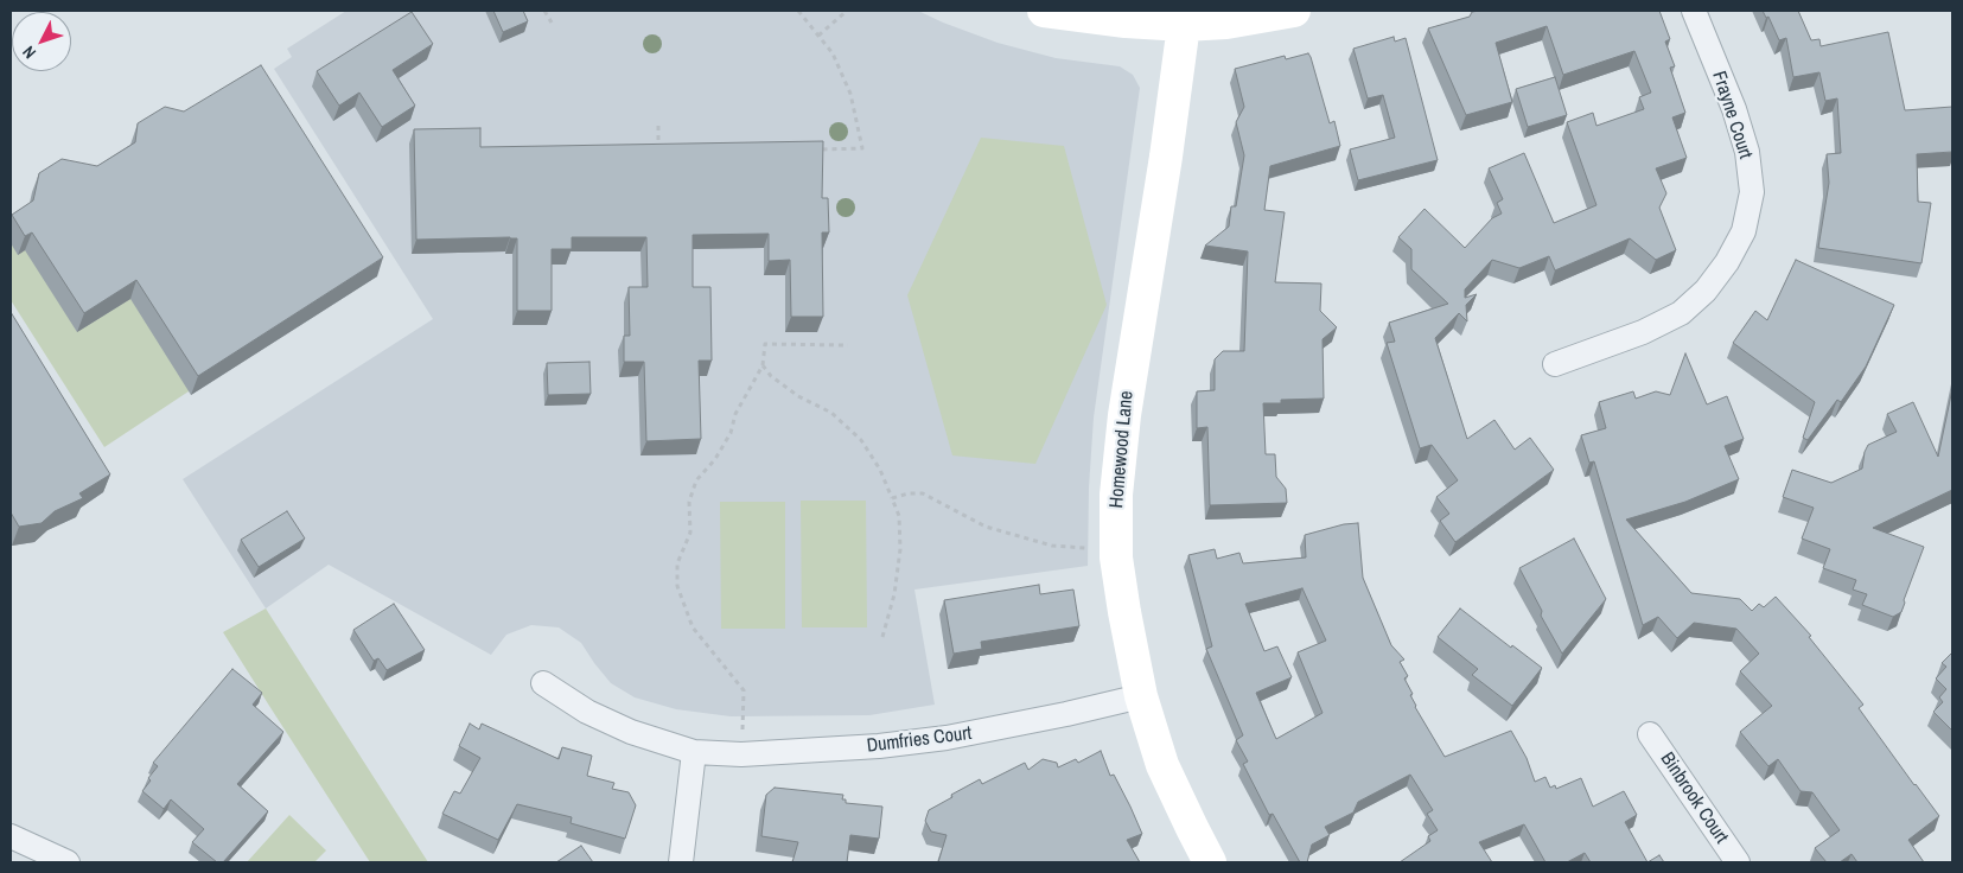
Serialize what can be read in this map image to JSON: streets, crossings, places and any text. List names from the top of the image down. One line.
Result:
{"streets":{"street":["Frayne Court","Homewood Lane","Dumfries Court","Binbrook Court"]},"crossings":[["Homewood Lane","Dumfries Court"]],"north":"bottom left"}
